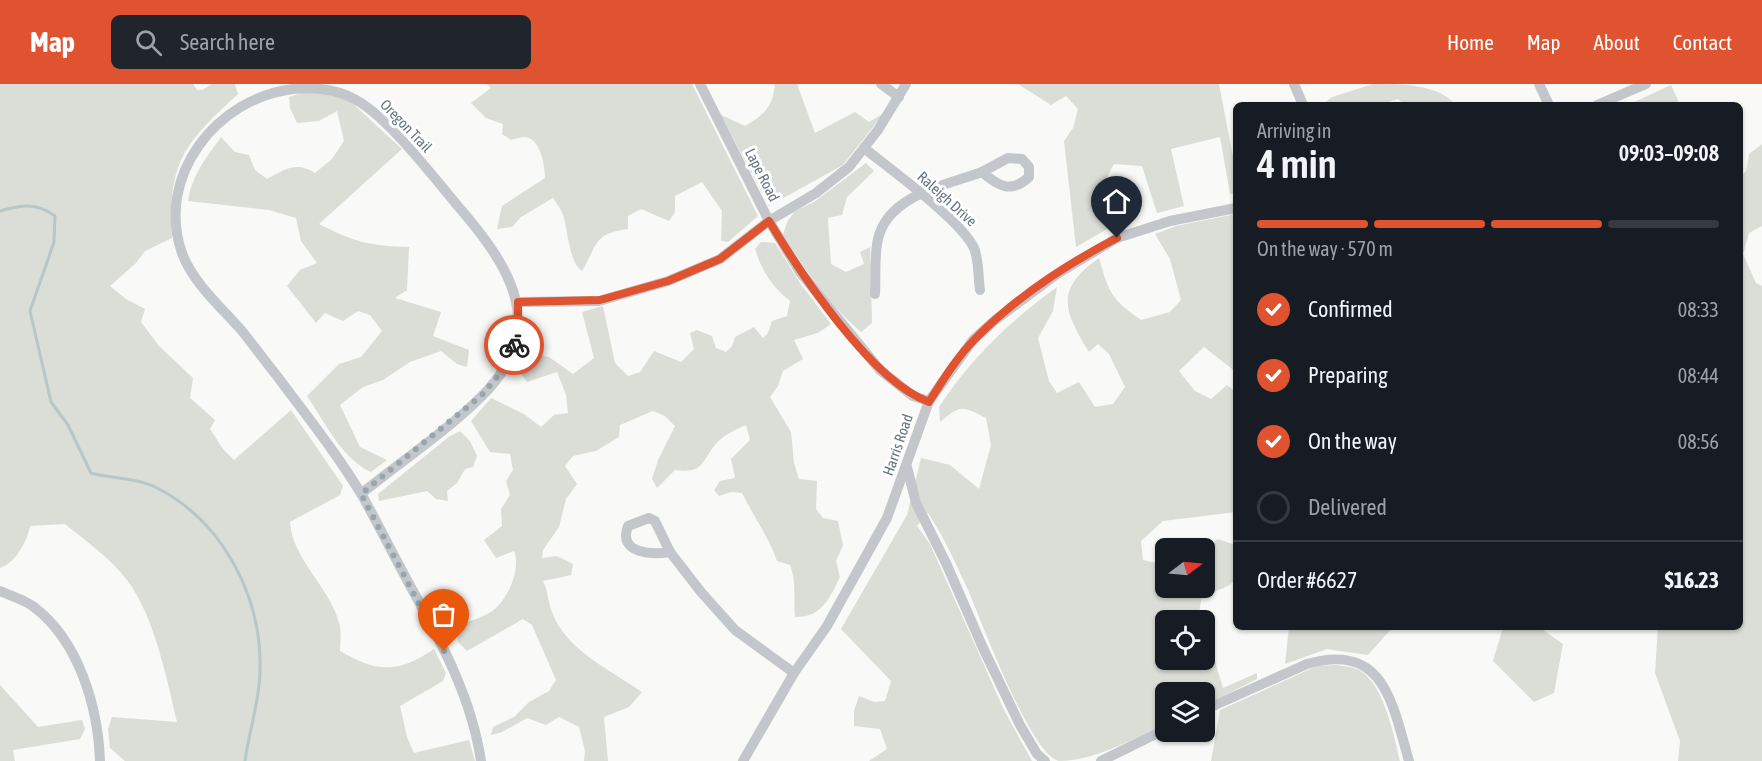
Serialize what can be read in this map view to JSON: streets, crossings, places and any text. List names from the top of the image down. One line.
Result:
{"streets":{"street":["Oregon Trail","Lape Road","Raleigh Drive","Harris Road"]},"crossings":[["Lape Road","Harris Road"]],"north":"right","page":{"header":"Map","search":"Search here","nav":["Home","Map","About","Contact"],"heading":["4 min","Arriving in","09:03–09:08"],"panel":["Order #6627","$16.23"],"bar":"On the way · 570 m","list":[["Confirmed","08:33"],["Preparing","08:44"],["On the way","08:56"],"Delivered"]}}
